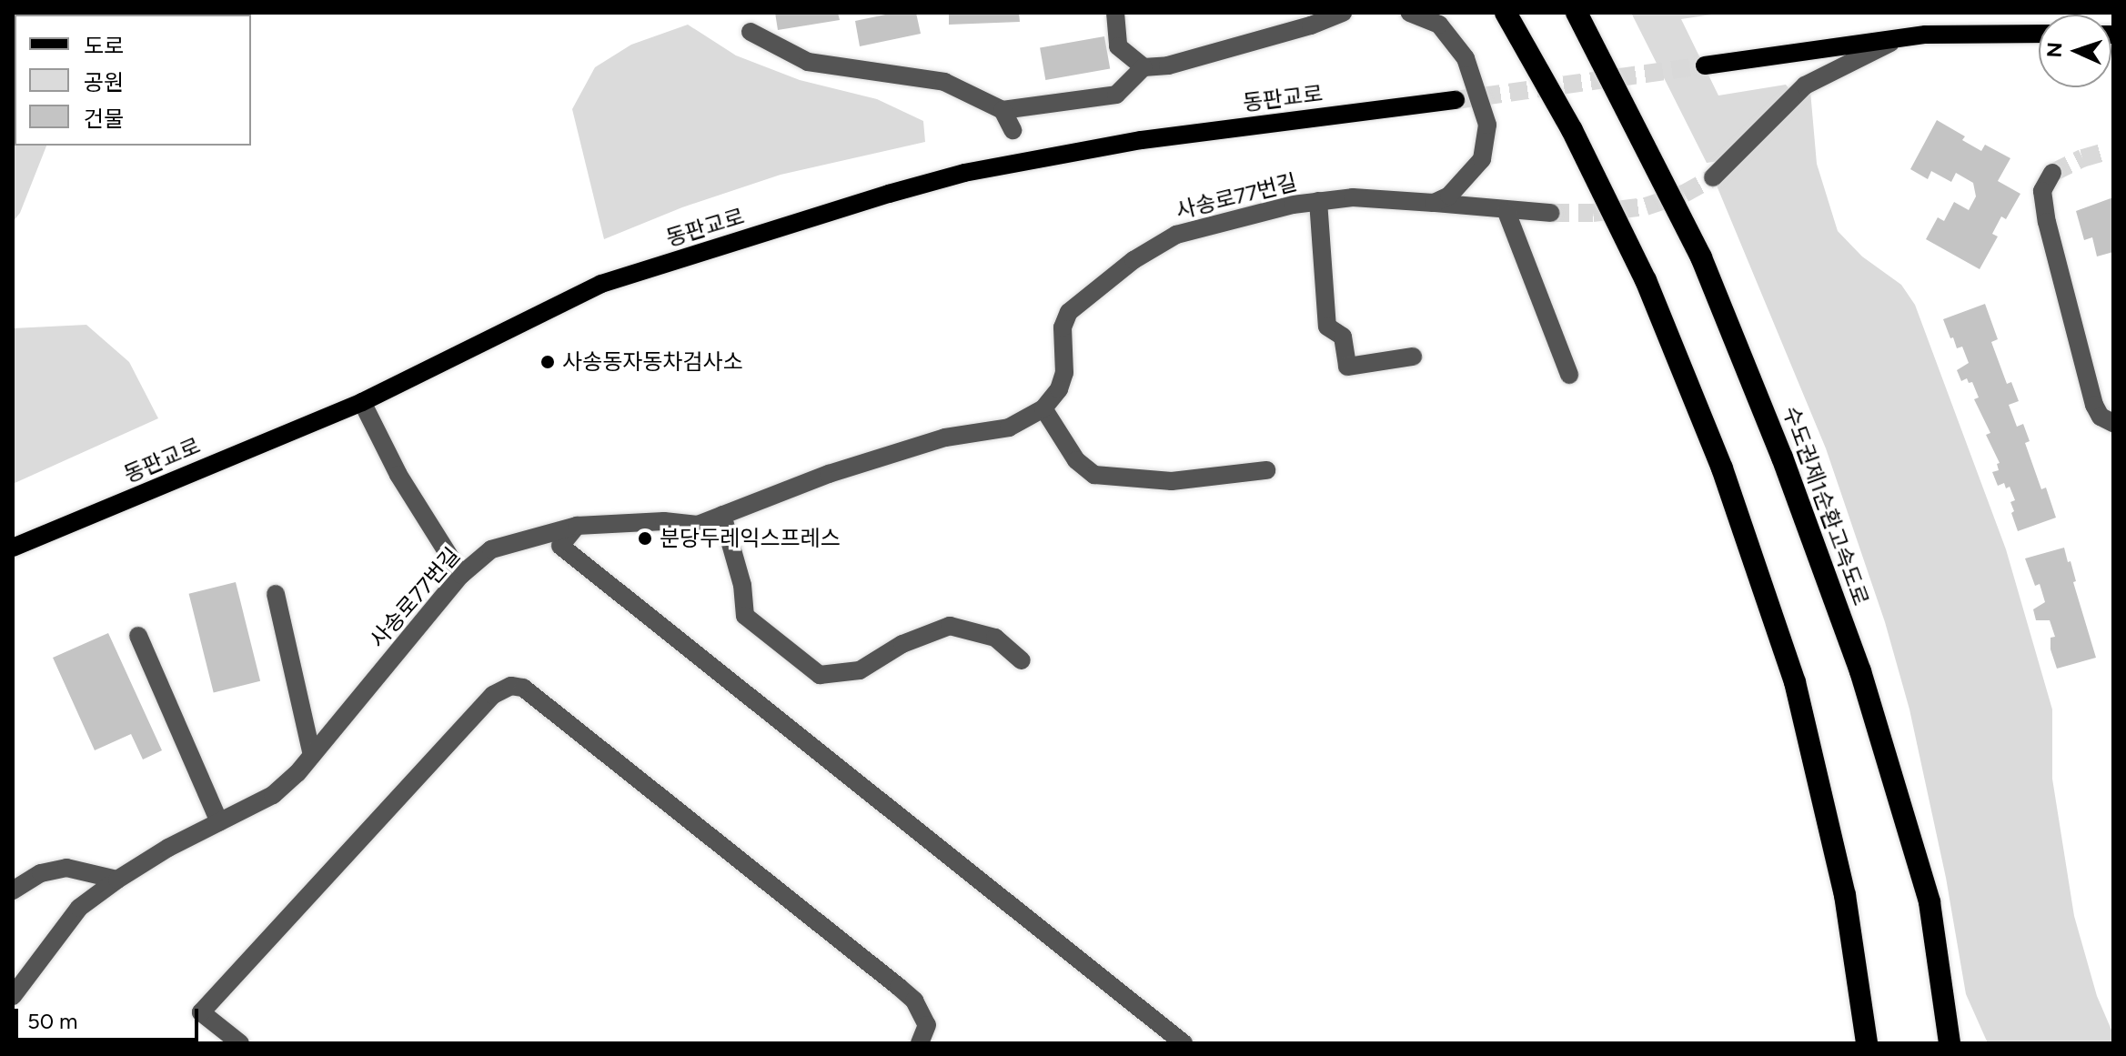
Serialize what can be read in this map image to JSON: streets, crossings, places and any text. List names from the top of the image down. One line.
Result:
{"streets":{"highway":["수도권제1순환고속도로"],"main road":["동판교로"],"street":["사송로77번길"]},"places":["사송동자동차검사소","분당두레익스프레스"],"legend":["도로","공원","건물"],"scale_bar":"50 m","north":"left"}
